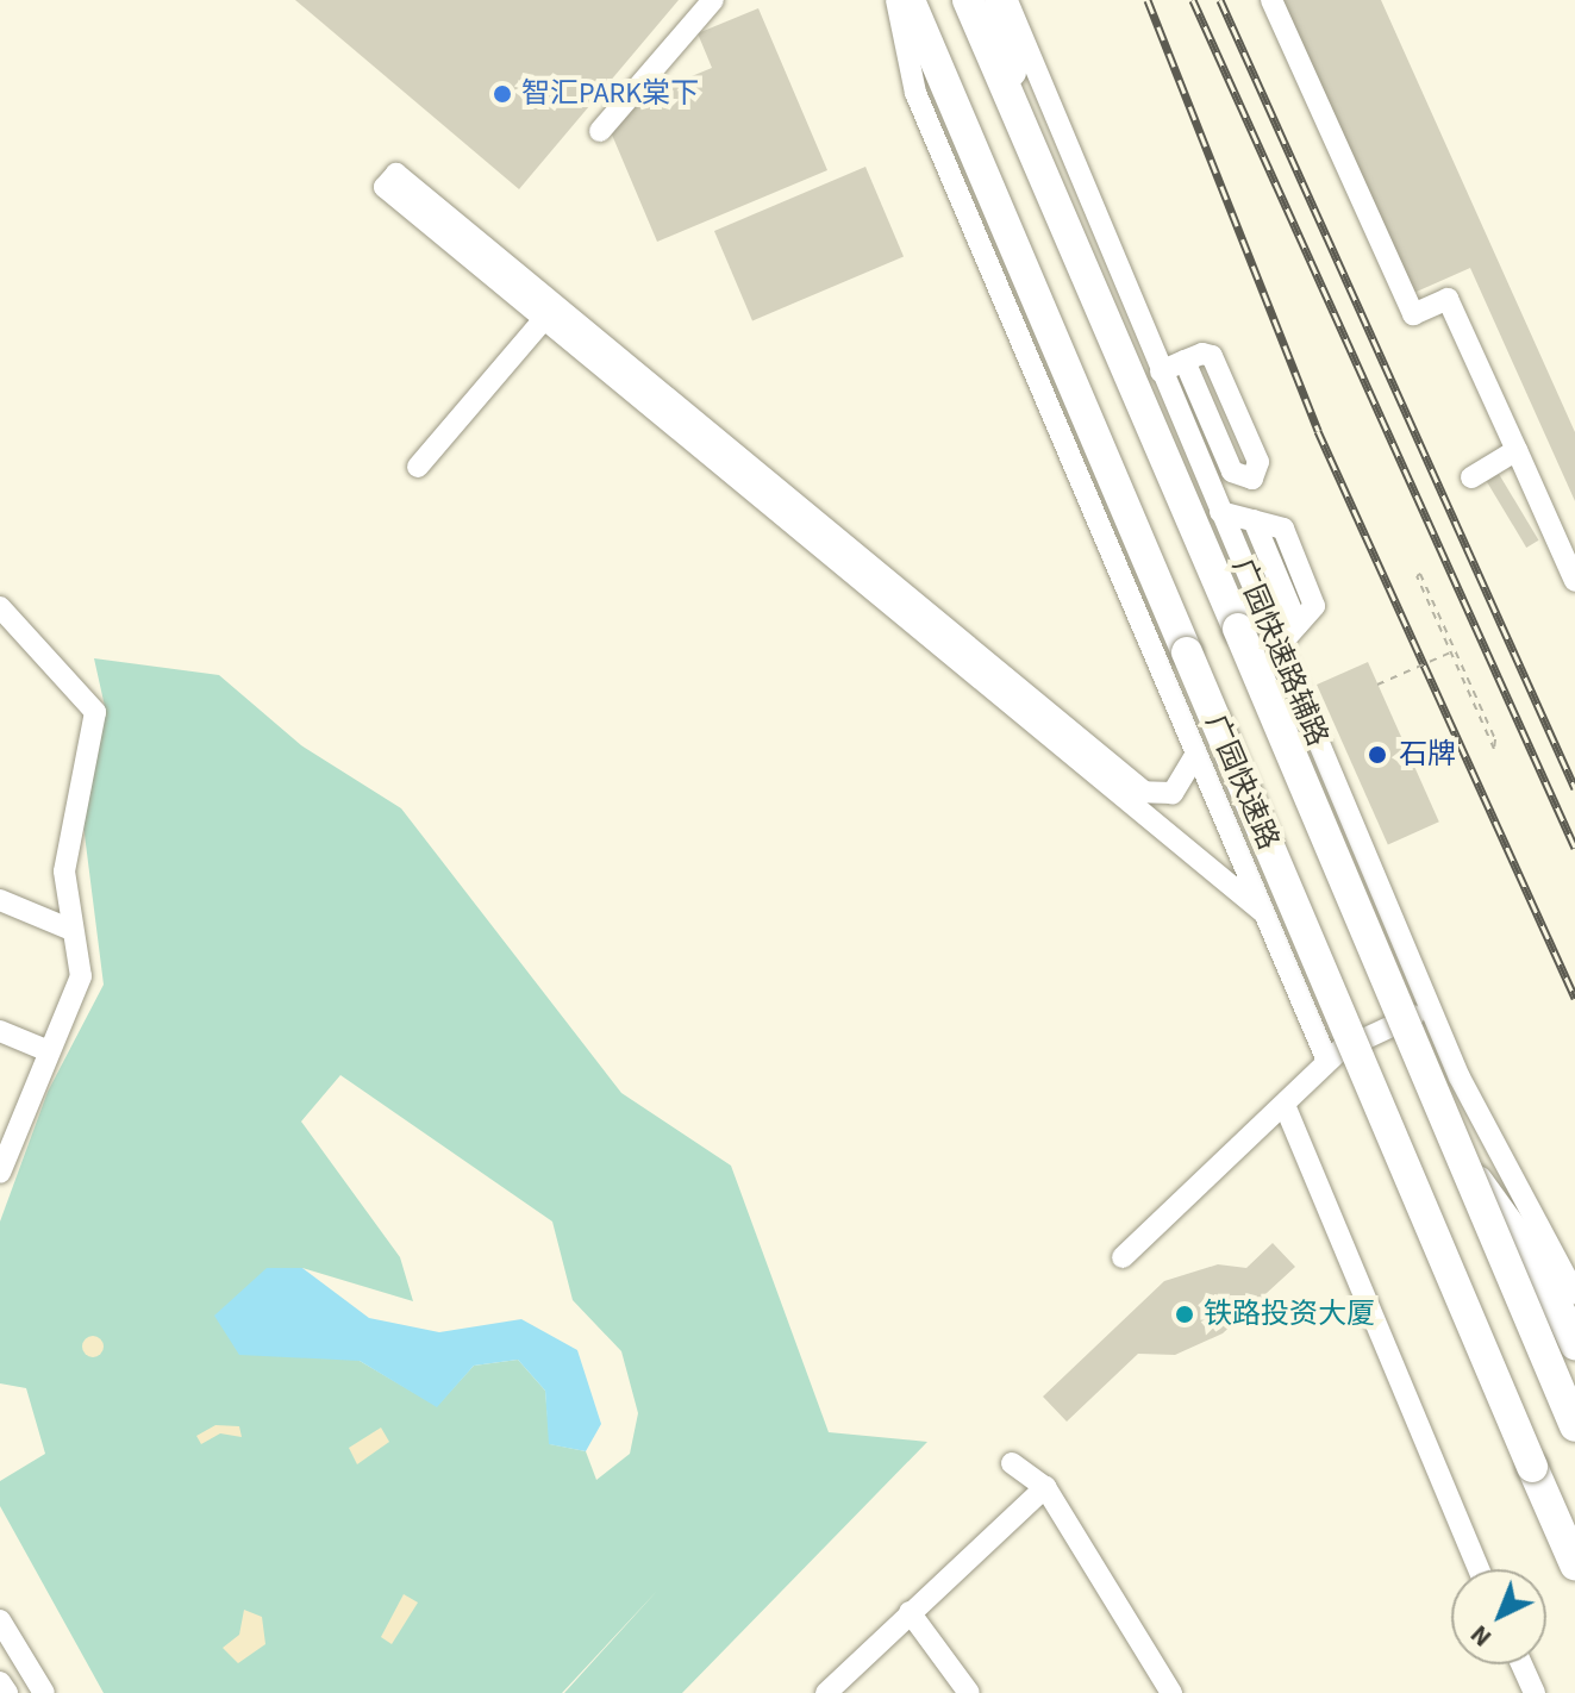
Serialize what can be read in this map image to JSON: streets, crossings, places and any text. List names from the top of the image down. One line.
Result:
{"streets":{"highway":["广园快速路"],"street":["广园快速路辅路"]},"places":["智汇PARK棠下","石牌","铁路投资大厦"],"north":"bottom left"}
